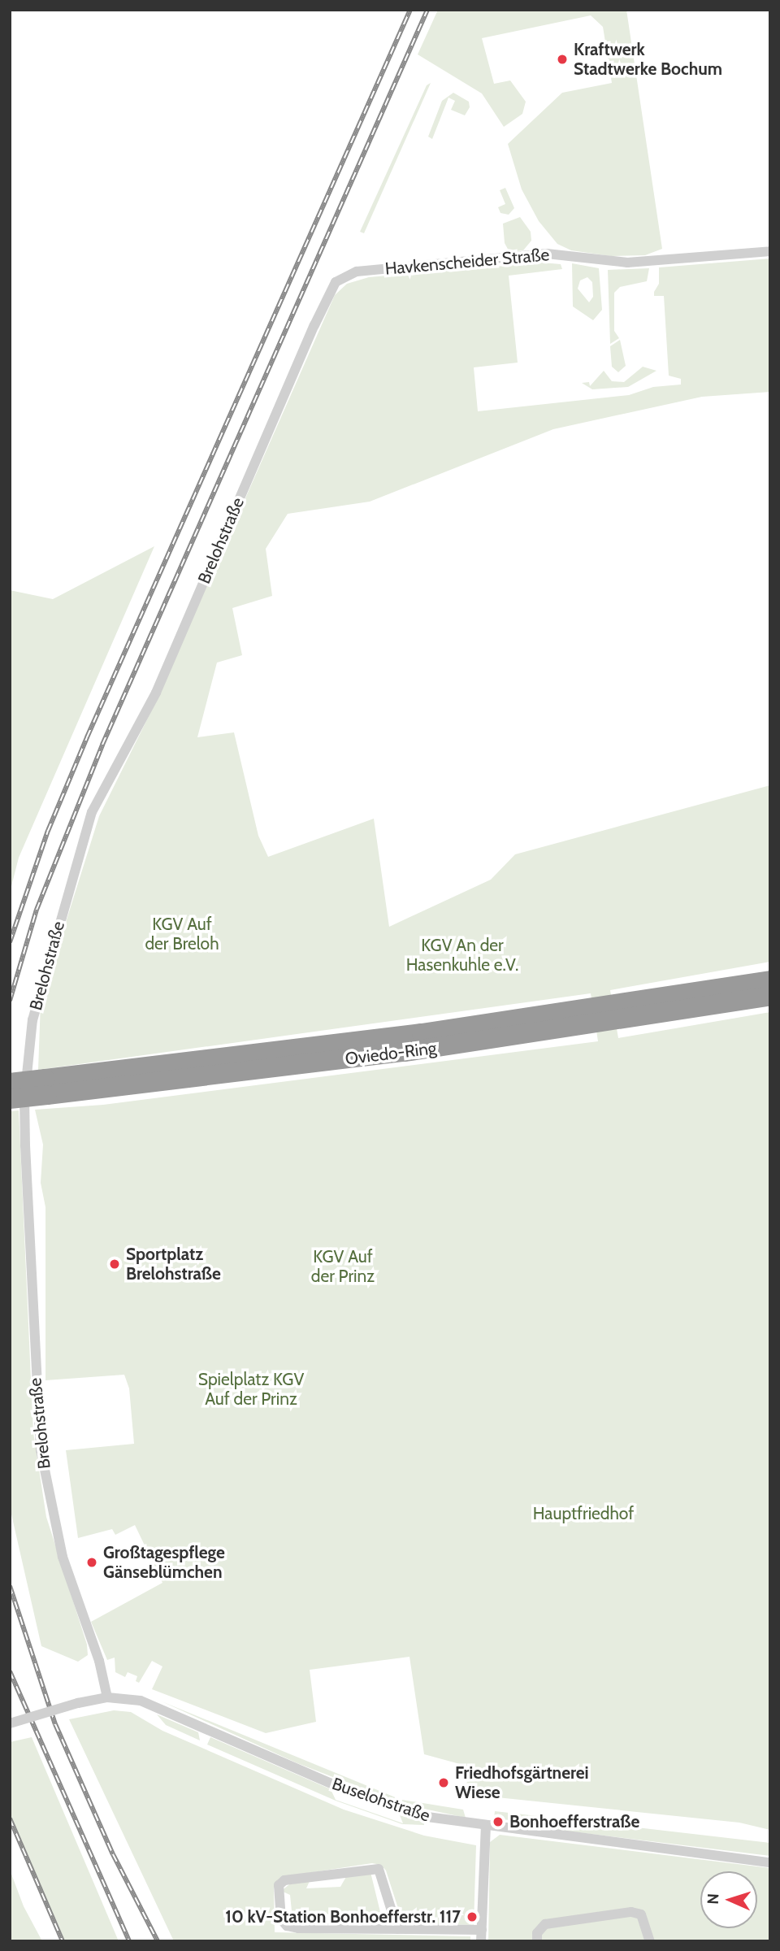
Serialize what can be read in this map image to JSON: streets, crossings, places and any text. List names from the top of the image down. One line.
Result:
{"streets":{"highway":["Oviedo-Ring"],"street":["Havkenscheider Straße","Brelohstraße","Buselohstraße"]},"crossings":[["Havkenscheider Straße","Brelohstraße"],["Brelohstraße","Buselohstraße"]],"parks":["KGV Auf der Breloh","KGV An der Hasenkuhle e.V.","KGV Auf der Prinz","Spielplatz KGV Auf der Prinz","Hauptfriedhof"],"places":["Kraftwerk Stadtwerke Bochum","Sportplatz Brelohstraße","Großtagespflege Gänseblümchen","Friedhofsgärtnerei Wiese","Bonhoefferstraße","10 kV-Station Bonhoefferstr. 117"],"north":"left"}
